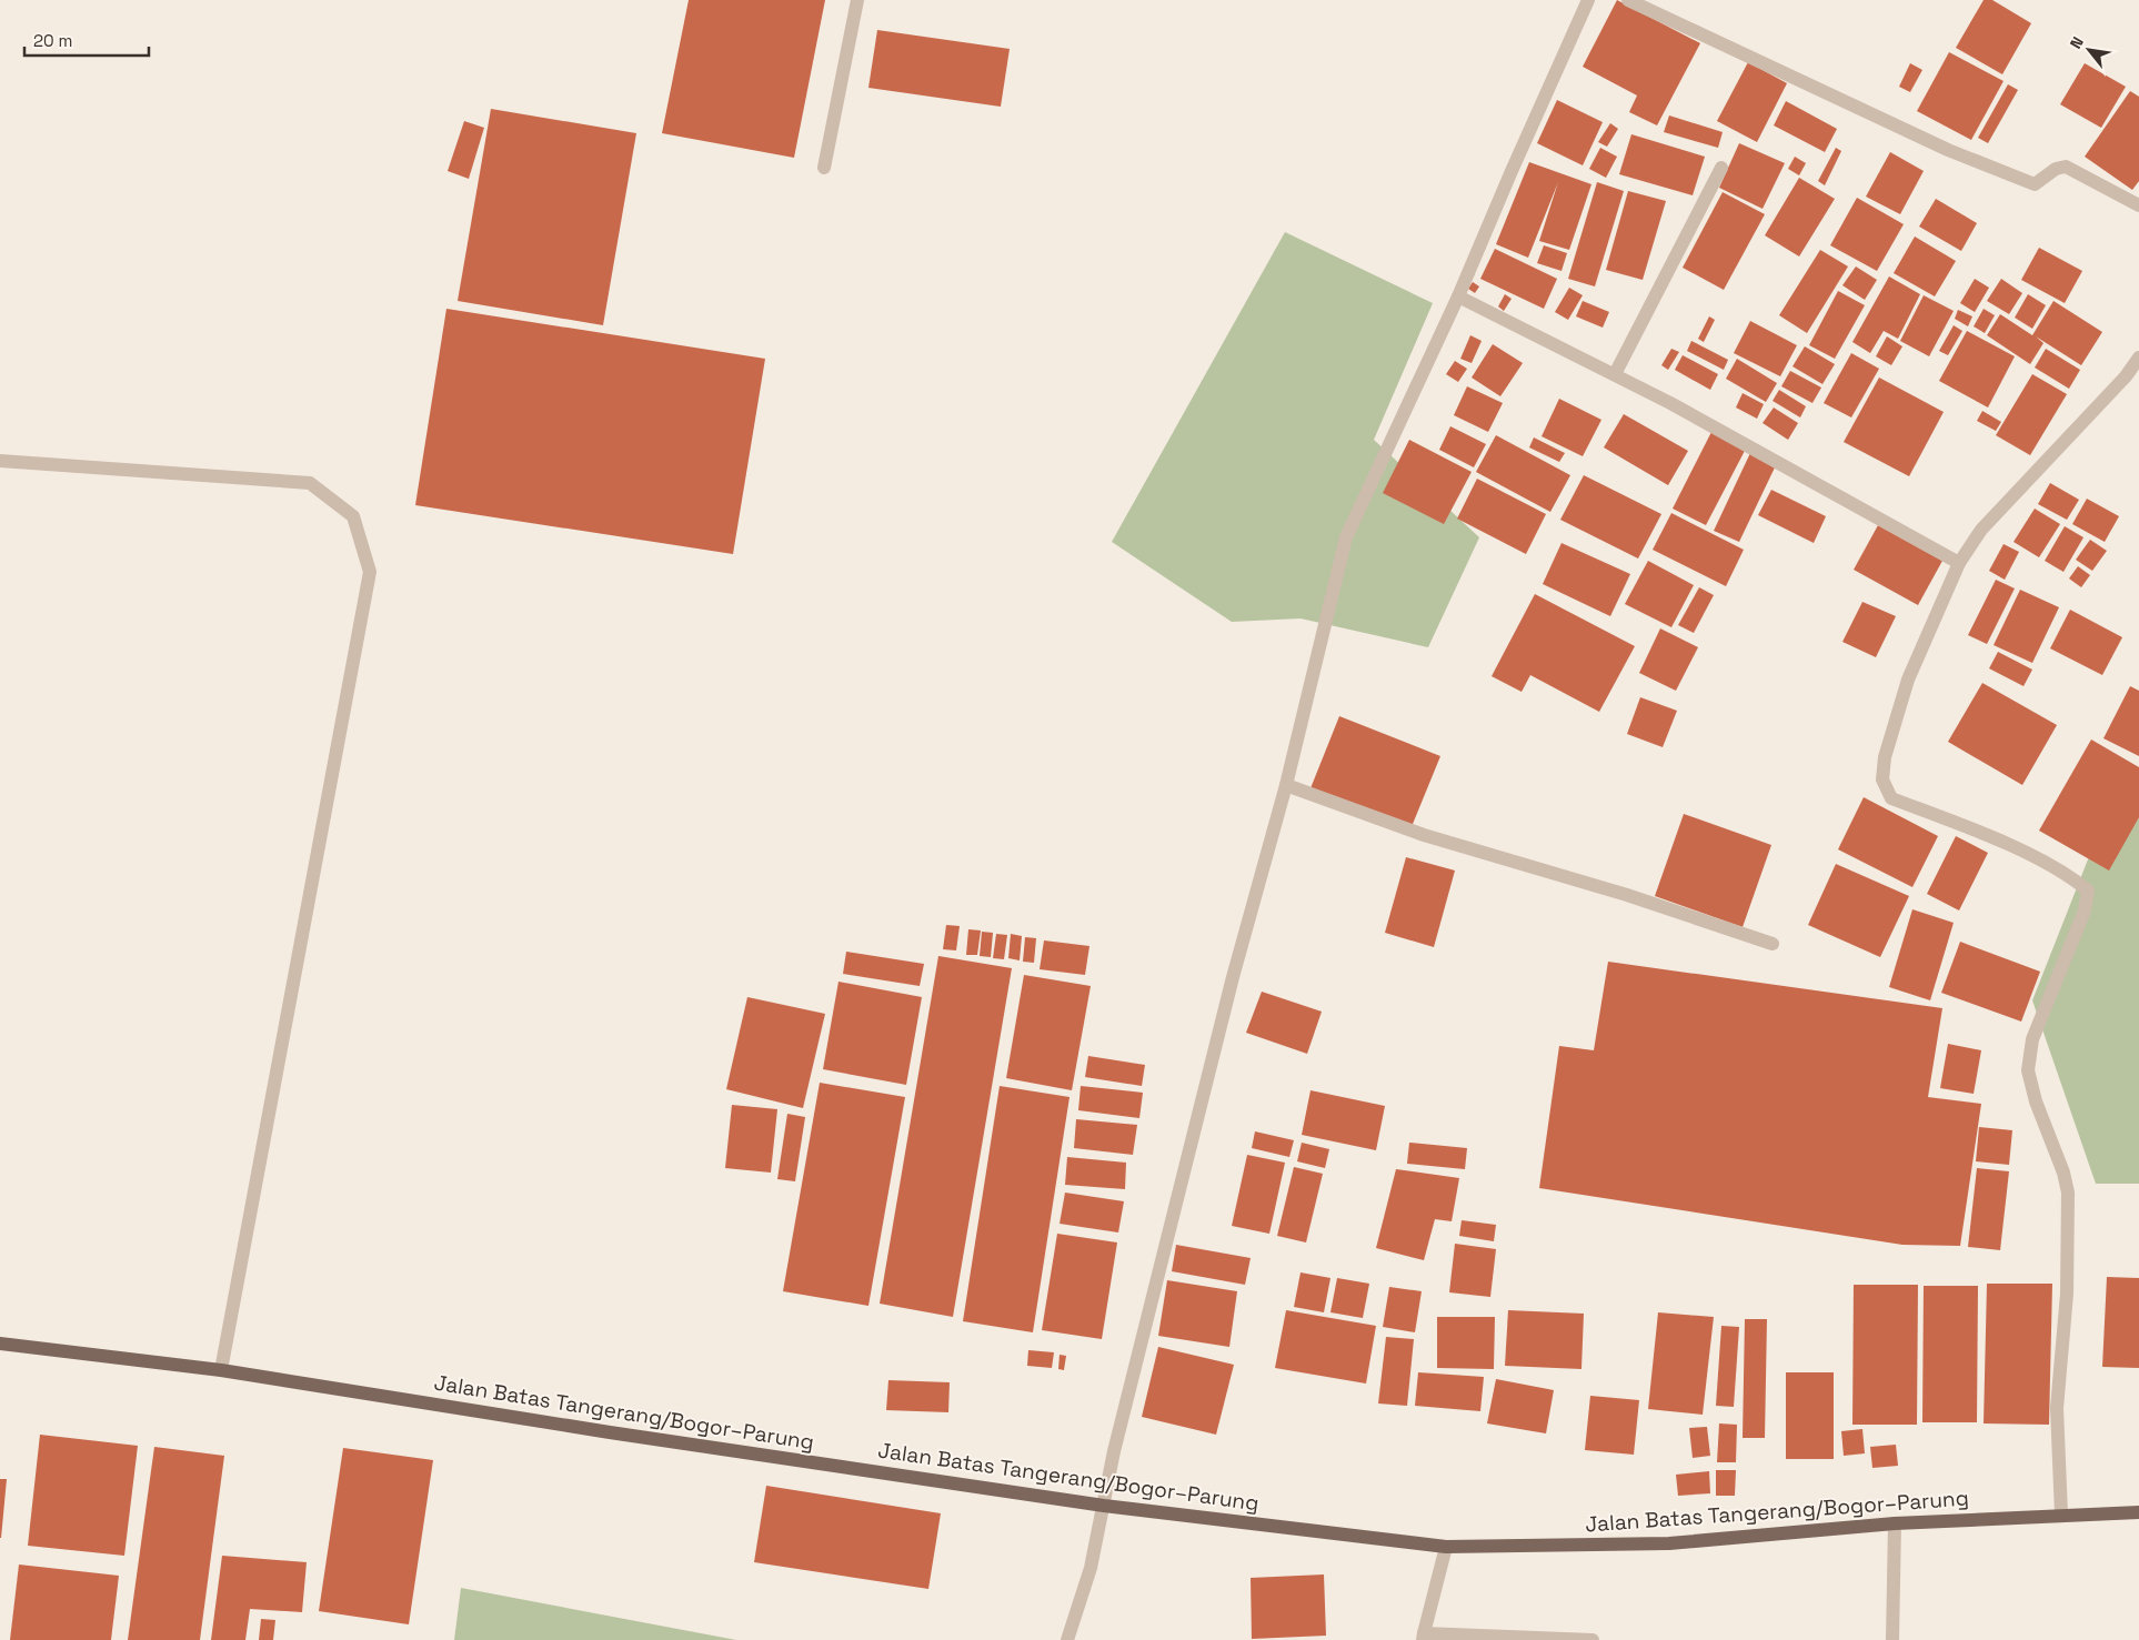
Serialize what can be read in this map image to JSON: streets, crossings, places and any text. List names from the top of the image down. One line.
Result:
{"streets":{"main road":["Jalan Batas Tangerang/Bogor–Parung"]},"scale_bar":"20 m","north":"top left"}
